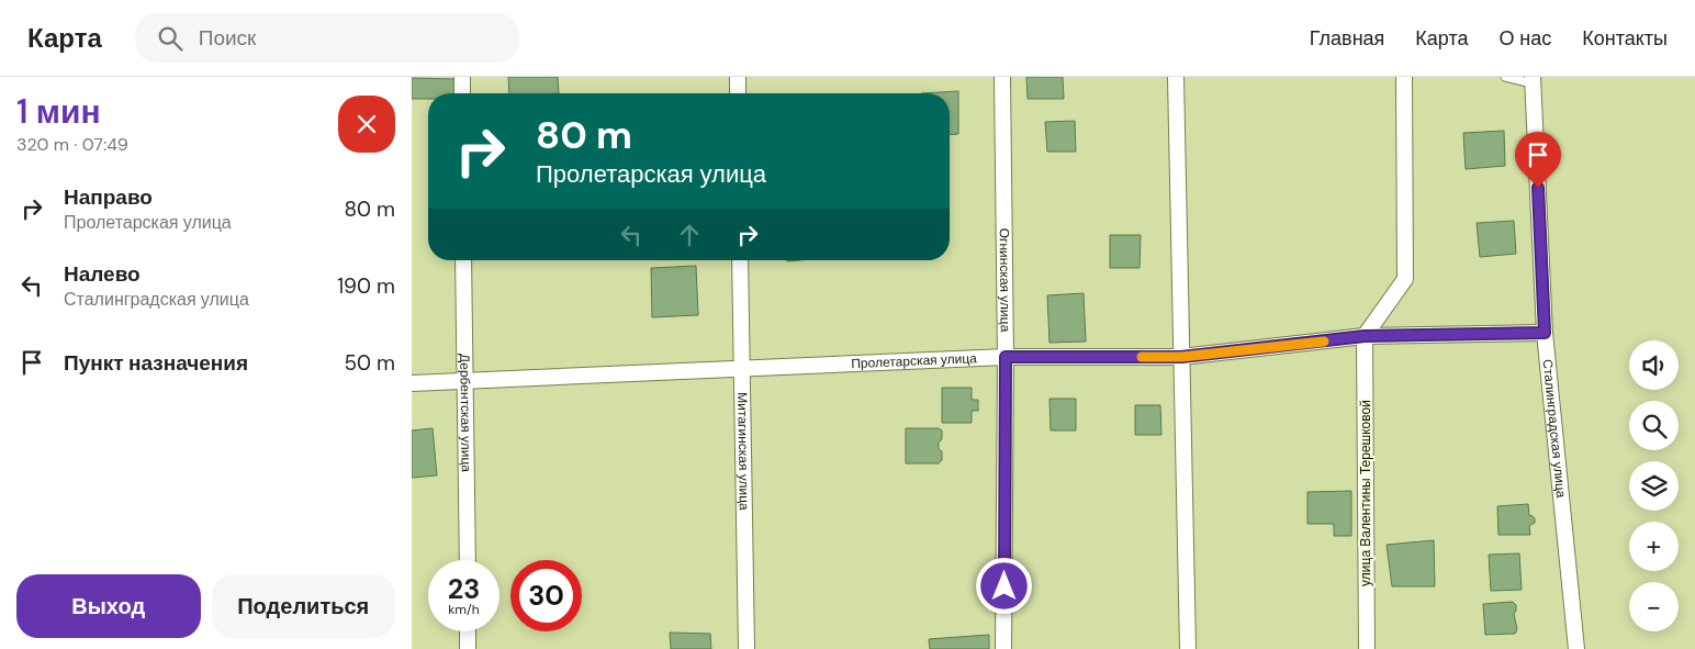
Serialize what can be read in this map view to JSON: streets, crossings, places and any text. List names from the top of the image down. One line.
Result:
{"streets":{"street":["Огнинская улица","Пролетарская улица","Дербентская улица","Сталинградская улица","Митагинская улица","улица Валентины Терешковой"]},"crossings":[["Огнинская улица","Пролетарская улица"],["Пролетарская улица","Дербентская улица"],["Пролетарская улица","Сталинградская улица"],["Пролетарская улица","Митагинская улица"],["Пролетарская улица","улица Валентины Терешковой"]],"page":{"header":"Карта","search":"Поиск","nav":["Главная","Карта","О нас","Контакты"],"heading":["1 мин","320 m · 07:49"],"turn":["80 m","Пролетарская улица"],"list":[{"name":"Направо","note":"Пролетарская улица","value":"80 m"},{"name":"Налево","note":"Сталинградская улица","value":"190 m"},{"name":"Пункт назначения","value":"50 m"}],"map_buttons":["+","−"],"speed":"23 km/h","limit":"30","buttons":["Выход","Поделиться"]}}
